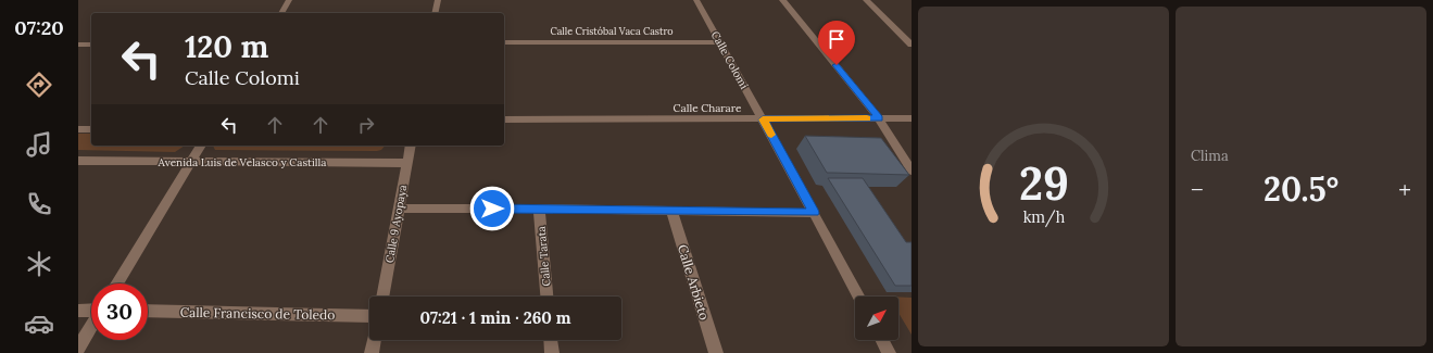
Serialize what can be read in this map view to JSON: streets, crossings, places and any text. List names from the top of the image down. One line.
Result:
{"streets":{"street":["Calle Cristóbal Vaca Castro","Calle Colomi","Calle Charare","Avenida Luis de Velasco y Castilla","Calle 9 Ayopaya","Calle Tarata","Calle Arbieto","Calle Francisco de Toledo"]},"crossings":[["Calle Cristóbal Vaca Castro","Calle Colomi"],["Calle Colomi","Calle Charare"],["Avenida Luis de Velasco y Castilla","Calle 9 Ayopaya"]],"north":"top right","page":{"tabs":"07:20","tile":"Clima","turn":["120 m","Calle Colomi"],"heat":["−","20.5°","+"],"limit":"30","trip":"07:21 · 1 min · 260 m","gauge":["29","km/h"]}}
